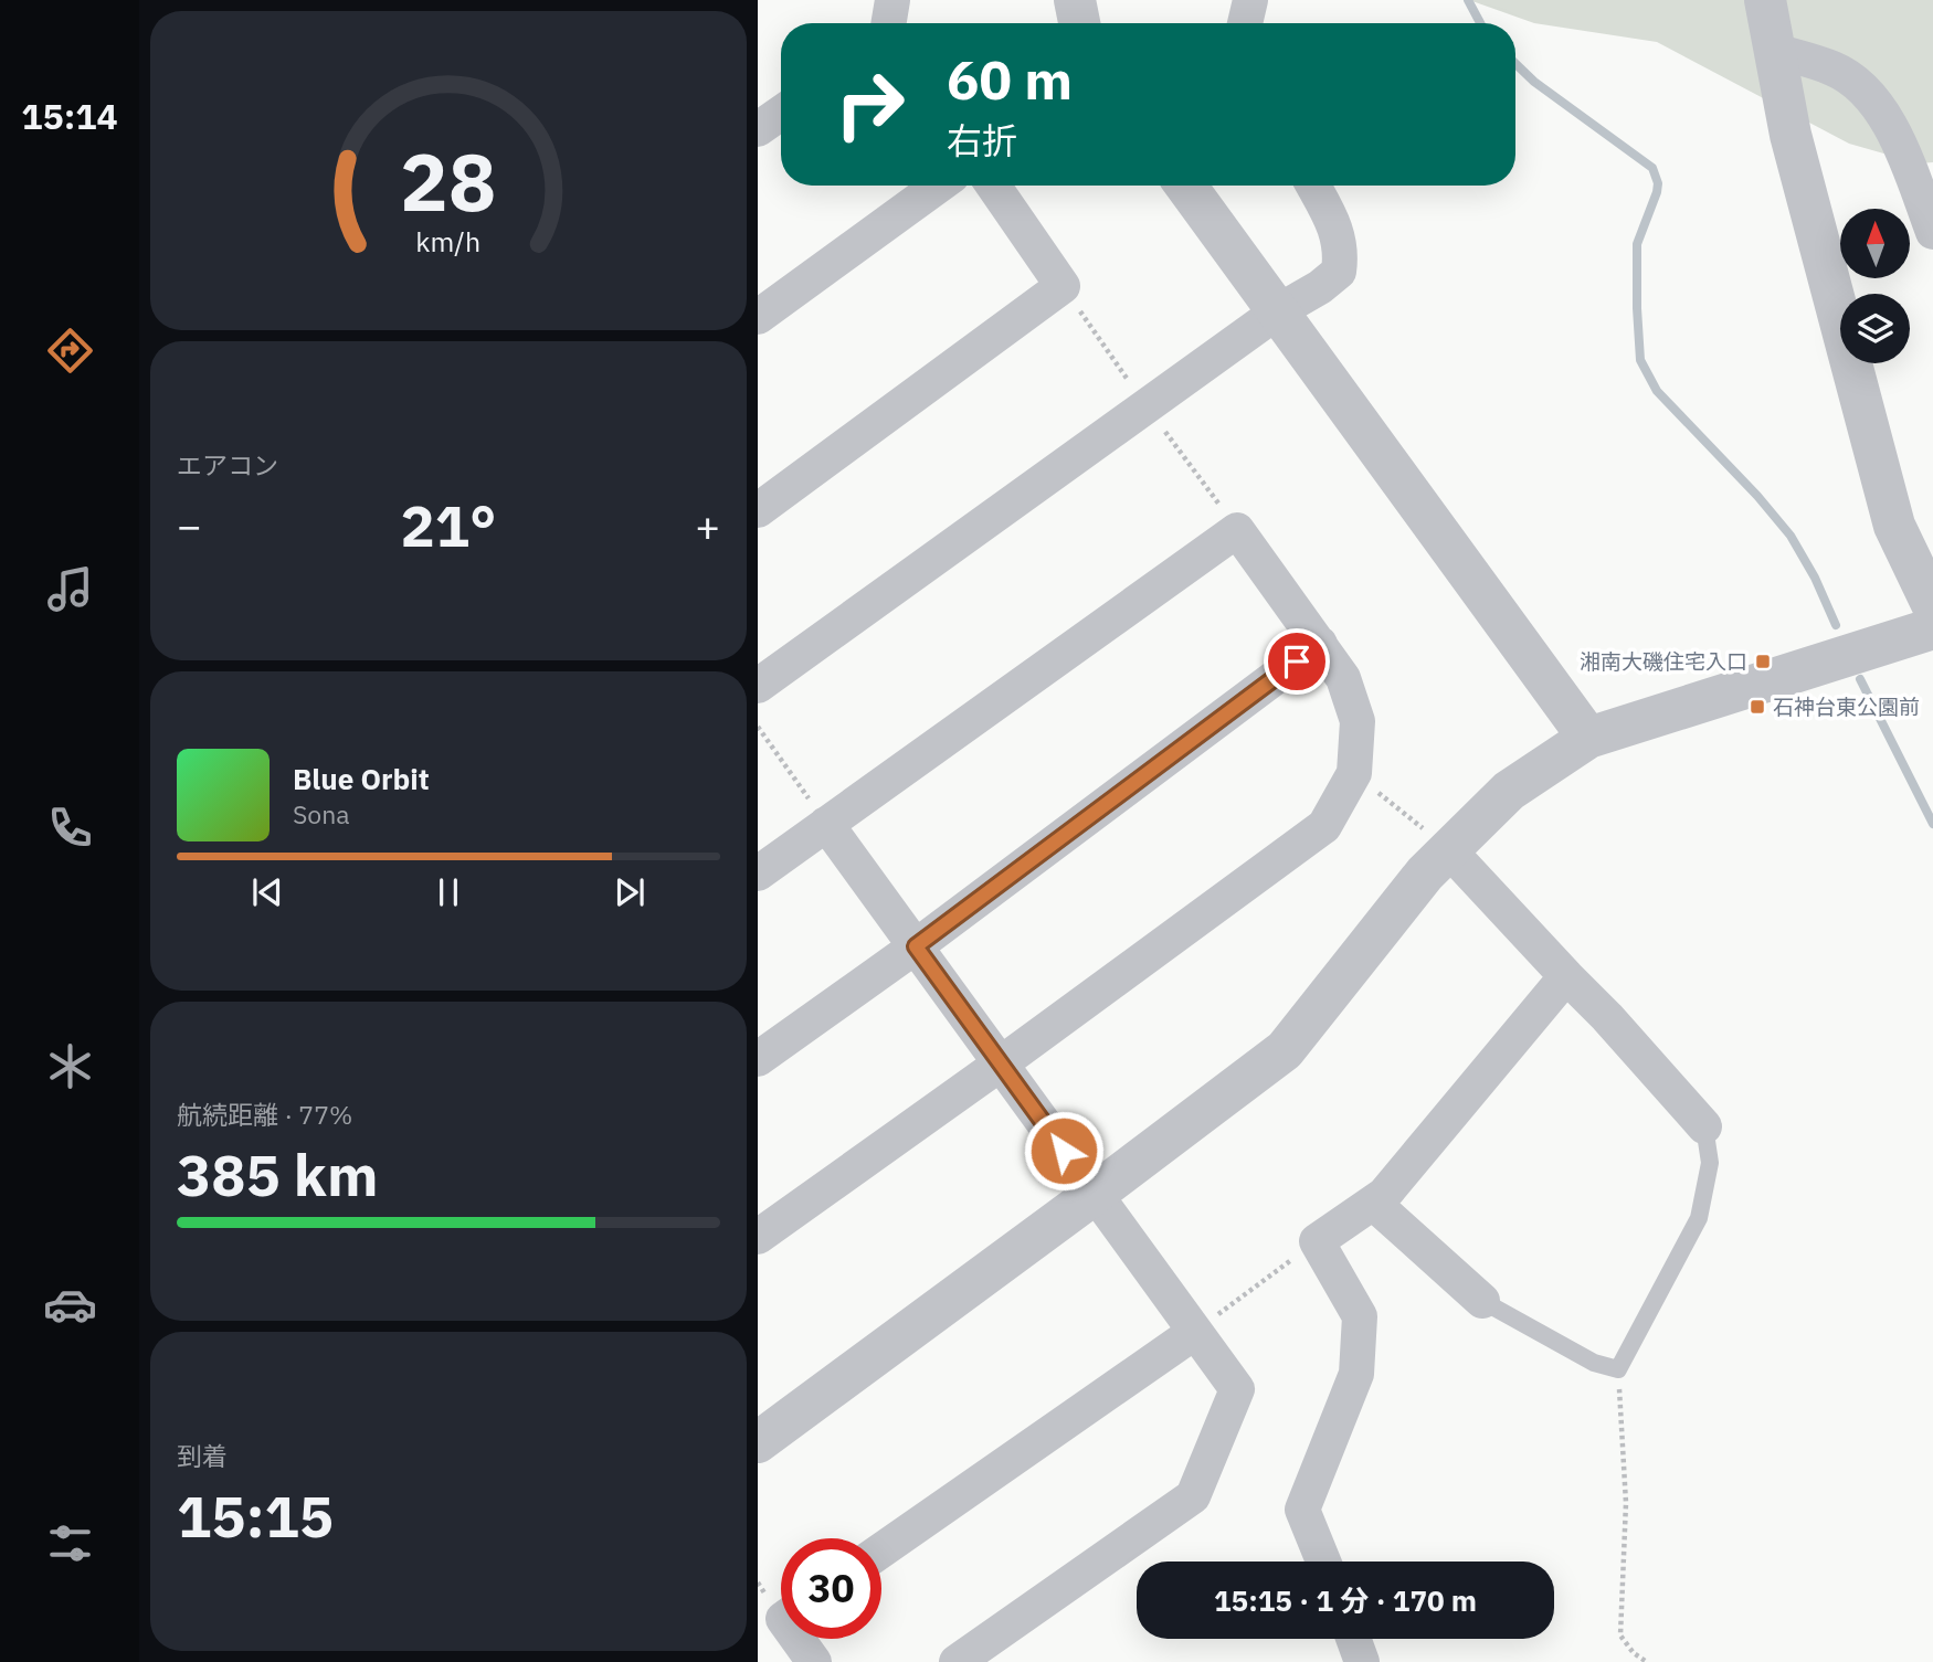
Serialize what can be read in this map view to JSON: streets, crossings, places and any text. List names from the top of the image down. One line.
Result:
{"places":{"transit":["湘南大磯住宅入口","石神台東公園前"]},"north":"top","page":{"tabs":"15:14","turn":["60 m","右折"],"tile":["エアコン",["航続距離 · 77%","385 km"],["到着","15:15"]],"heat":["−","21°","+"],"song":["Blue Orbit","Sona"],"limit":"30","trip":"15:15 · 1 分 · 170 m","gauge":["28","km/h"]}}
